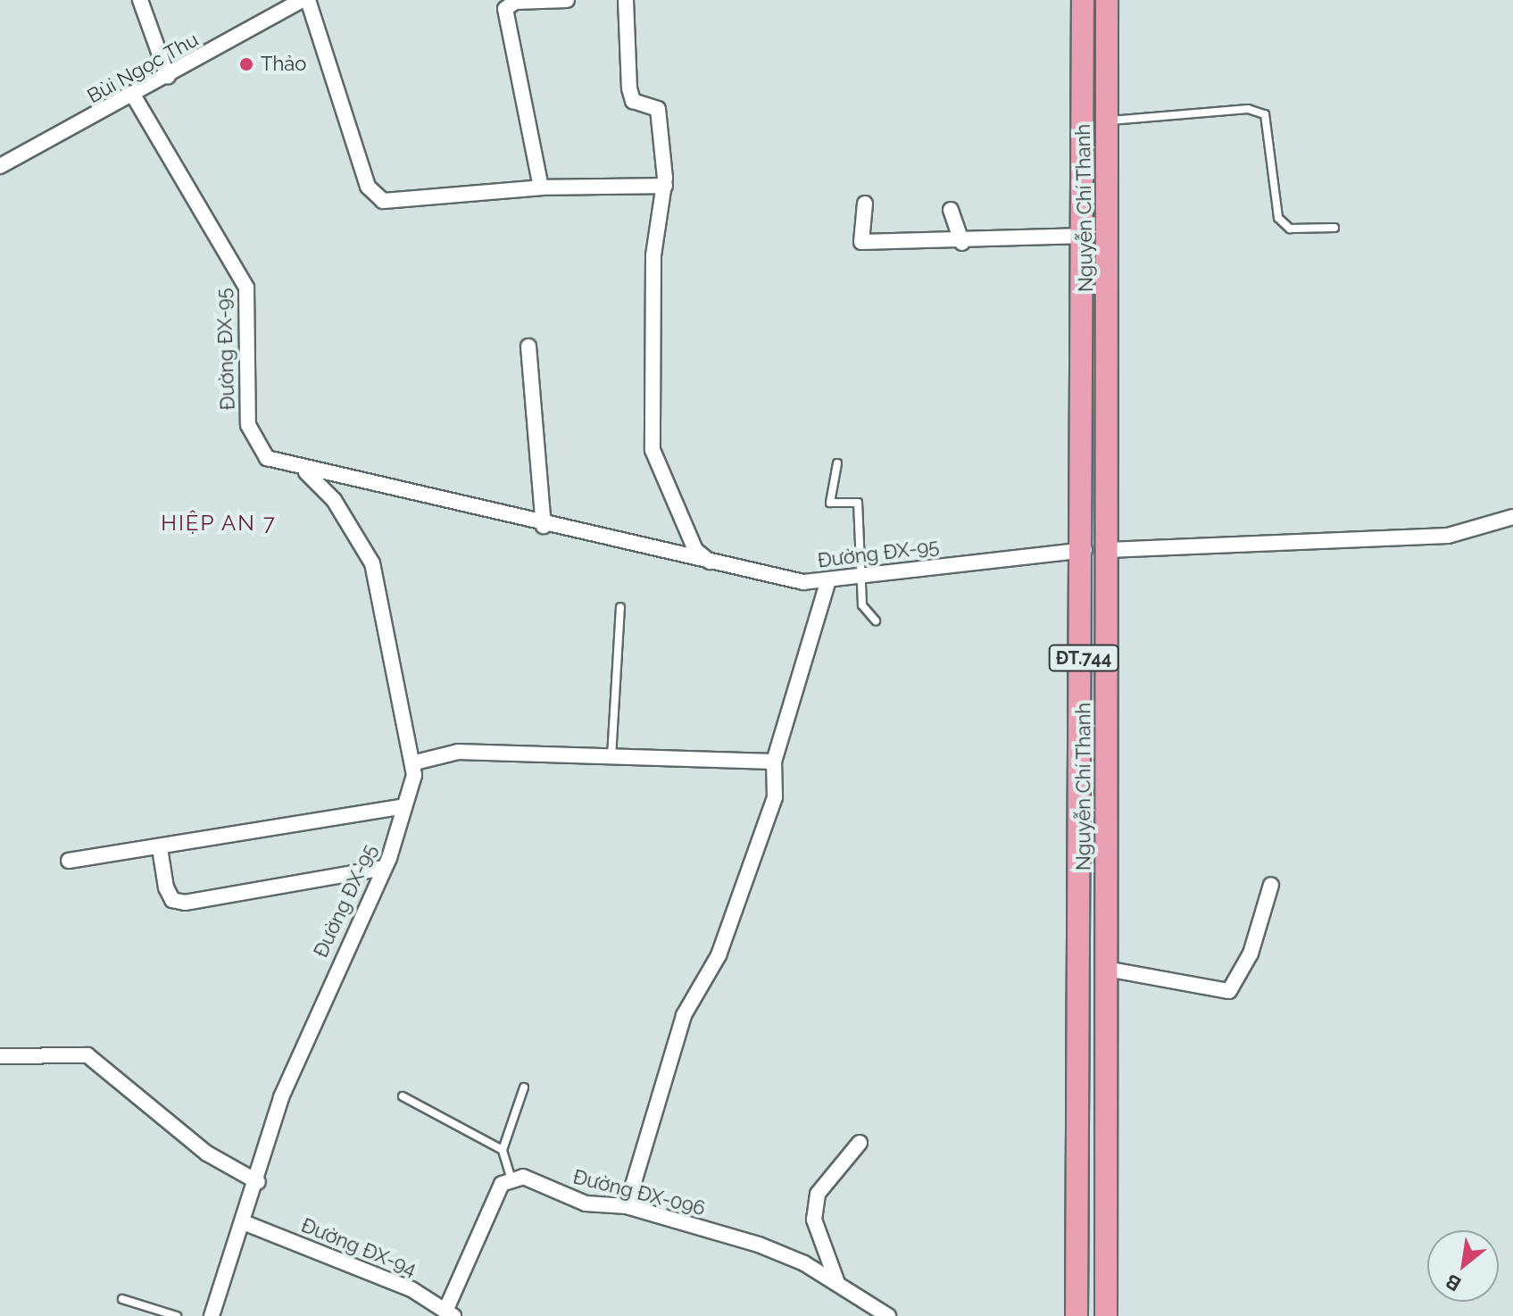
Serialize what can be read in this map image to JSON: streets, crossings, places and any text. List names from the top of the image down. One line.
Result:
{"streets":{"main road":["Nguyễn Chí Thanh","ĐT.744"],"street":["Bùi Ngọc Thu","Đường ĐX-95","Đường ĐX-096","Đường ĐX-94"]},"crossings":[["Bùi Ngọc Thu","Đường ĐX-95"],["Nguyễn Chí Thanh","Đường ĐX-95"],["Đường ĐX-95","Đường ĐX-94"]],"districts":["HIỆP AN 7"],"places":["Thảo"],"north":"bottom left"}
